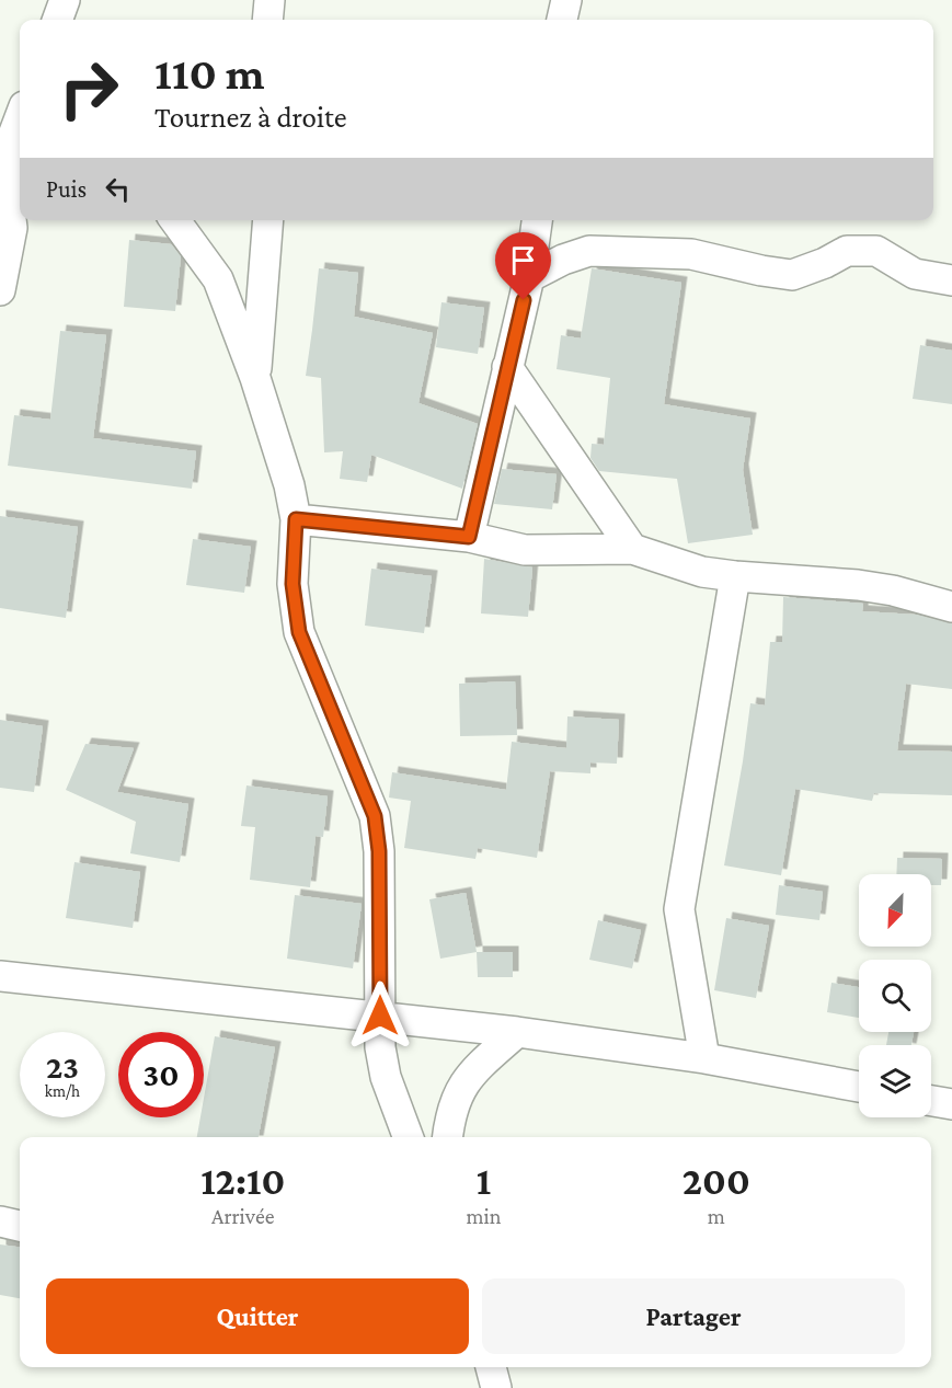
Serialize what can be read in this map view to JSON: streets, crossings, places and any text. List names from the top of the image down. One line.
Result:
{"north":"bottom left","page":{"turn":["110 m","Tournez à droite"],"then":"Puis","speed":"23 km/h","limit":"30","eta":["12:10","Arrivée","1","min","200","m"],"buttons":["Quitter","Partager"]}}
